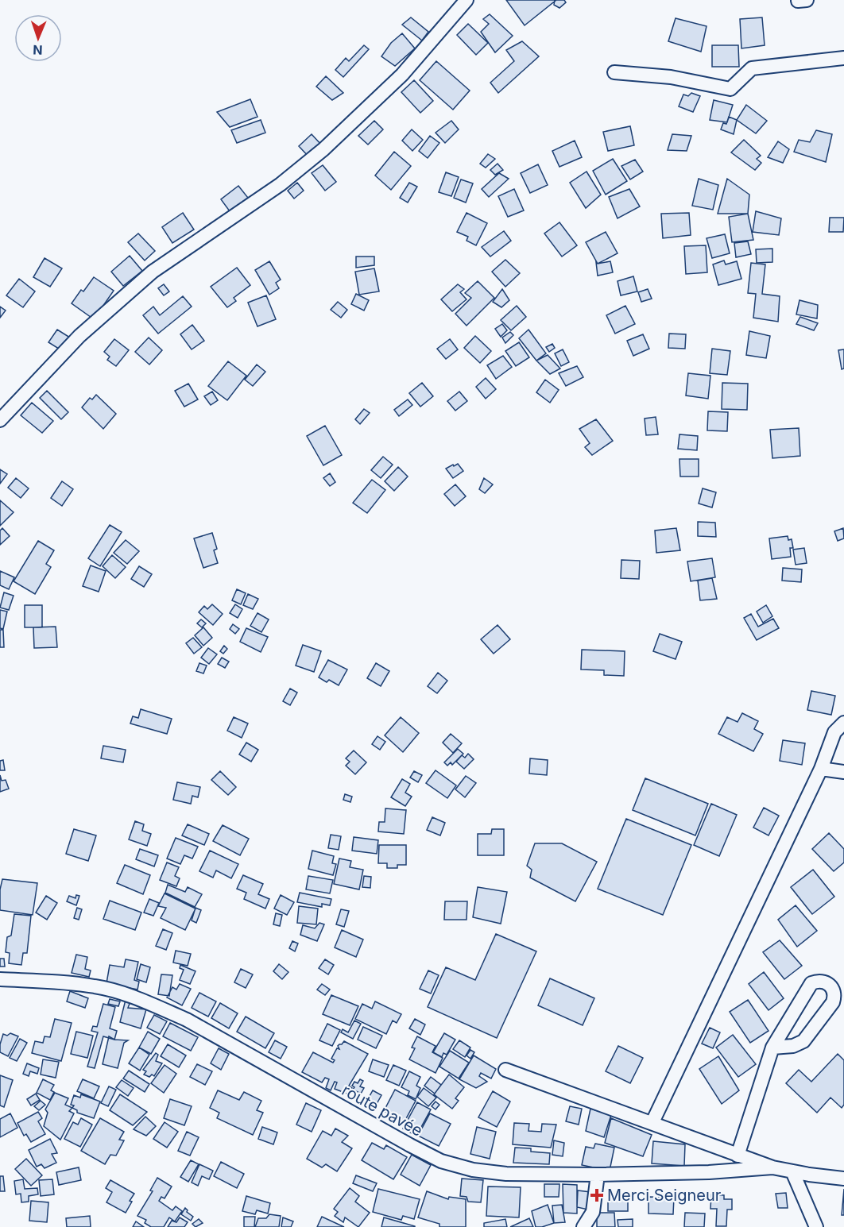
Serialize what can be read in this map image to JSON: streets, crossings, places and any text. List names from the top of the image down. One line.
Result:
{"streets":{"street":["route pavée"]},"places":{"health":["Merci Seigneur"]},"north":"bottom"}
